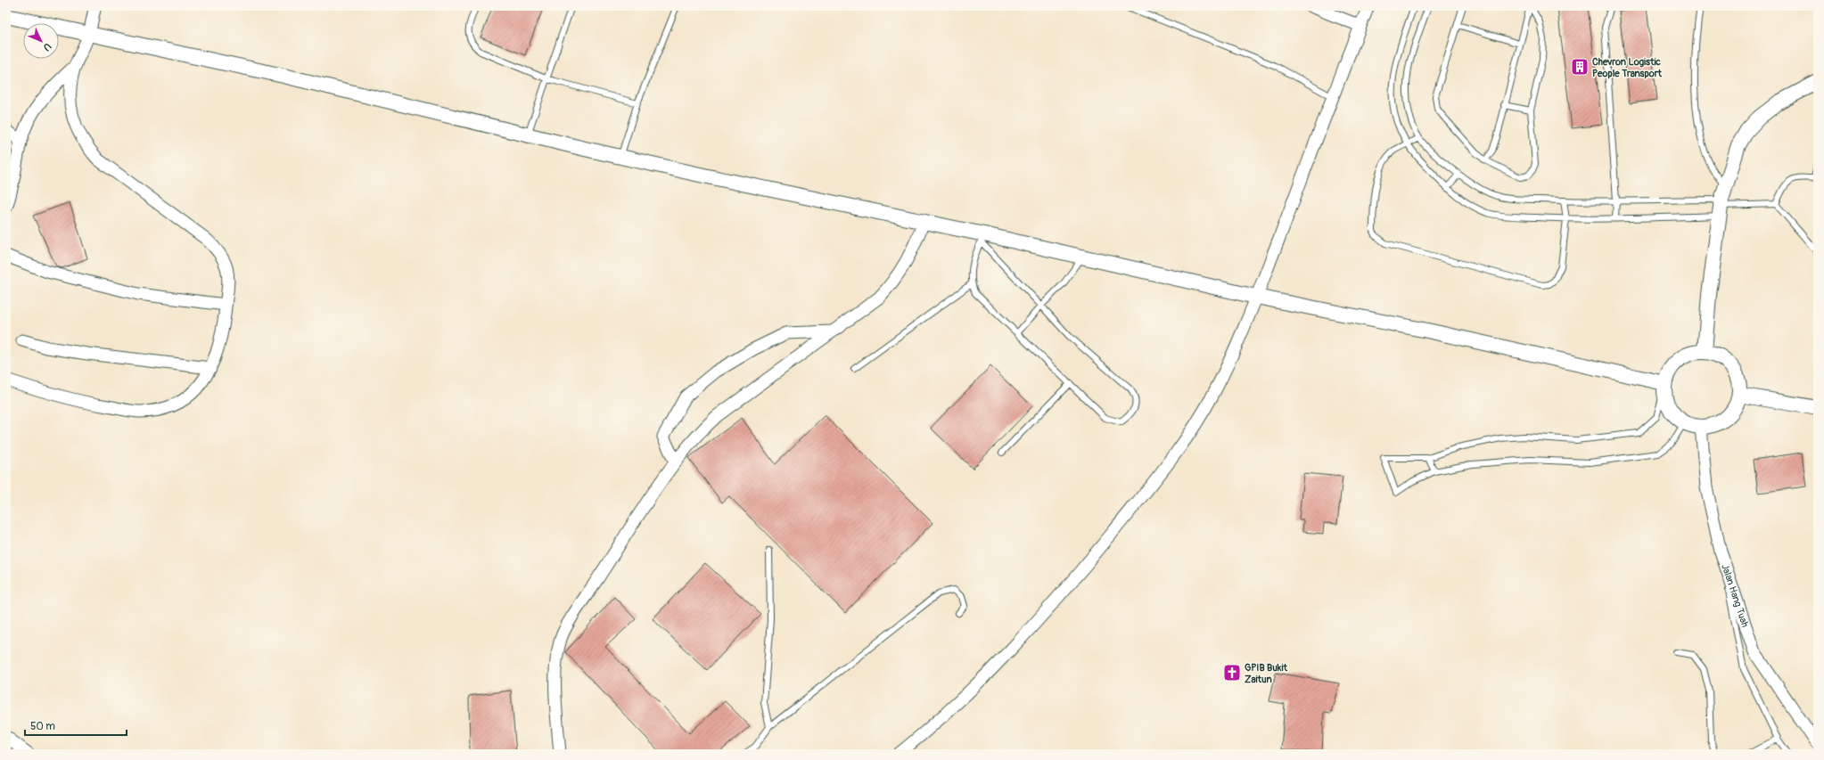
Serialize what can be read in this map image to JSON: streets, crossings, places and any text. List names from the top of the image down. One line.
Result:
{"streets":{"street":["Jalan Hang Tuah"]},"places":{"building":["Chevron Logistic People Transport"],"church":["GPIB Bukit Zaitun"]},"scale_bar":"50 m","north":"bottom right"}
